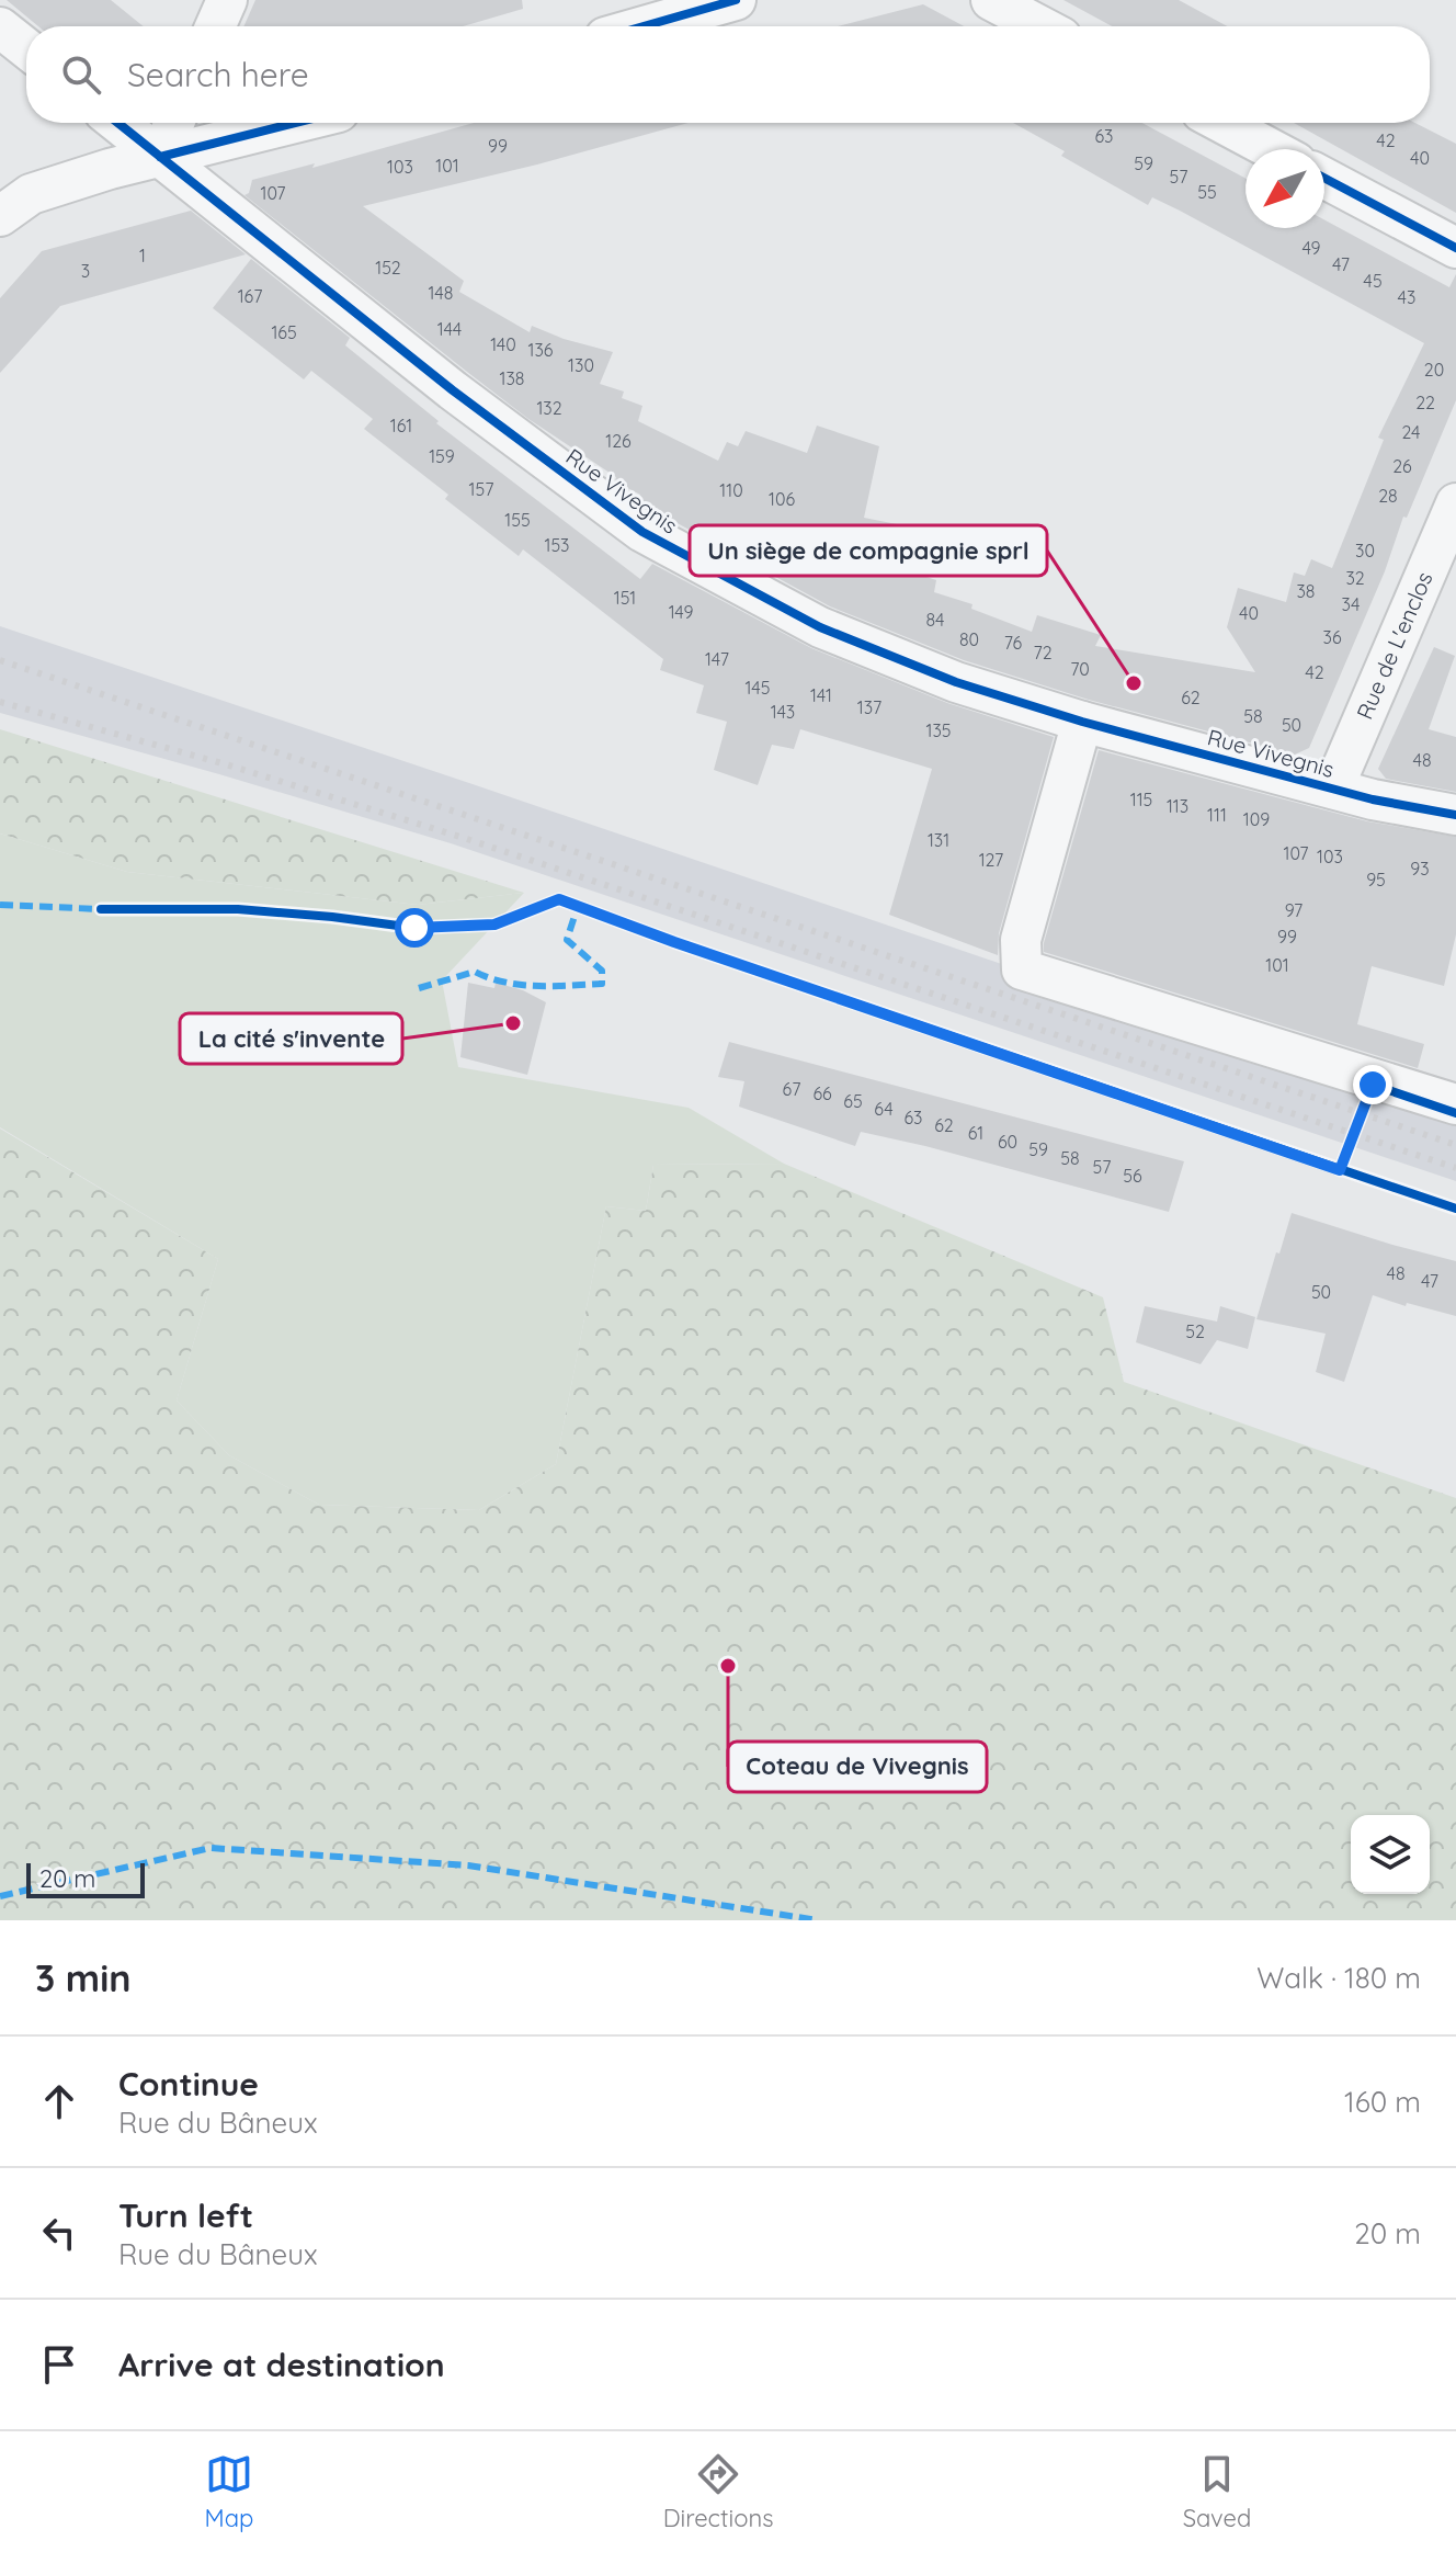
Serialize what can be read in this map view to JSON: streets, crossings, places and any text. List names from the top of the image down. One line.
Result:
{"streets":{"street":["Rue Vivegnis","Rue de L'enclos"]},"crossings":[["Rue Vivegnis","Rue de L'enclos"]],"places":["Un siège de compagnie sprl","La cité s'invente","Coteau de Vivegnis"],"house_numbers":["63","42","99","40","59","101","103","57","55","107","49","1","47","152","3","45","148","167","43","144","165","140","136","130","20","138","22","132","161","24","126","159","26","157","110","28","106","155","153","30","32","38","151","34","149","40","84","36","80","76","72","147","70","42","145","141","62","137","143","58","50","135","48","115","113","111","109","131","107","103","127","93","95","97","99","101","67","66","65","64","63","62","61","60","59","58","57","56","48","47","50","52"],"scale_bar":"20 m","north":"bottom left","page":{"search":"Search here","scale":"20 m","heading":["3 min","Walk · 180 m"],"list":[["Continue","Rue du Bâneux","160 m"],["Turn left","Rue du Bâneux","20 m"],"Arrive at destination"],"nav":["Map","Directions","Saved"]}}
